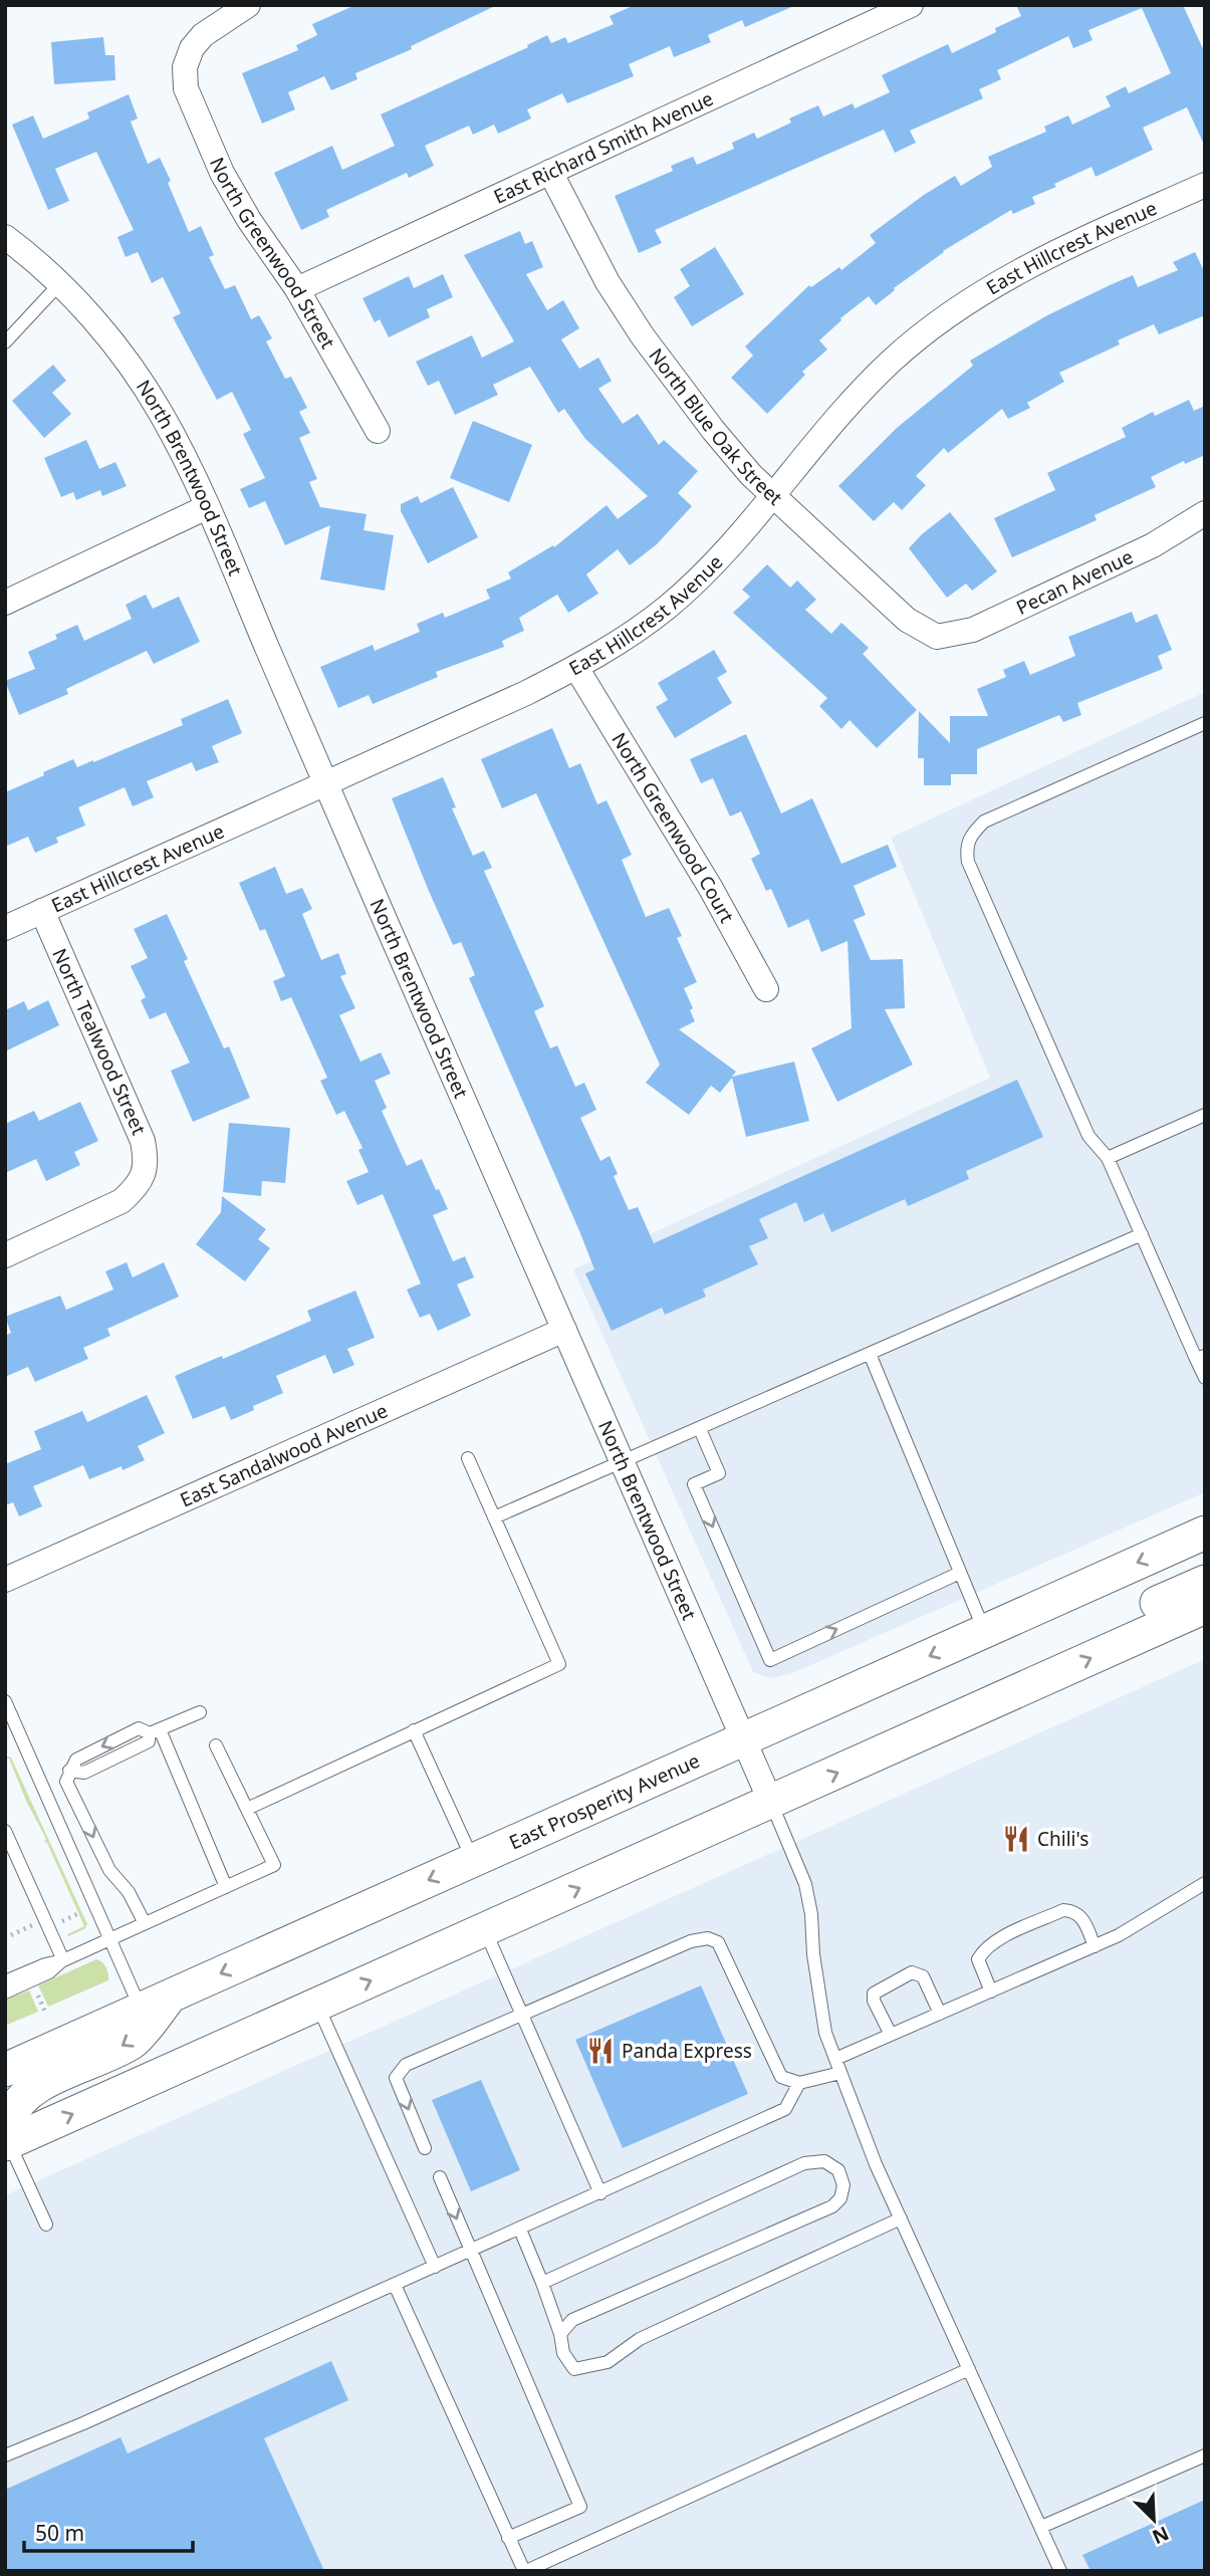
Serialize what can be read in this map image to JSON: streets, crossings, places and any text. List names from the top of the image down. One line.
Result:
{"streets":{"main road":["East Prosperity Avenue"],"street":["East Richard Smith Avenue","East Hillcrest Avenue","North Greenwood Street","North Blue Oak Street","North Brentwood Street","Pecan Avenue","North Greenwood Court","North Tealwood Street","East Sandalwood Avenue"]},"crossings":[["East Richard Smith Avenue","North Greenwood Street"],["East Richard Smith Avenue","North Blue Oak Street"],["East Hillcrest Avenue","North Blue Oak Street"],["East Hillcrest Avenue","North Brentwood Street"],["East Hillcrest Avenue","North Greenwood Court"],["East Hillcrest Avenue","North Tealwood Street"],["North Blue Oak Street","Pecan Avenue"],["North Brentwood Street","East Sandalwood Avenue"],["North Brentwood Street","East Prosperity Avenue"]],"places":{"restaurant":["Chili's","Panda Express"]},"scale_bar":"50 m","north":"bottom right"}
